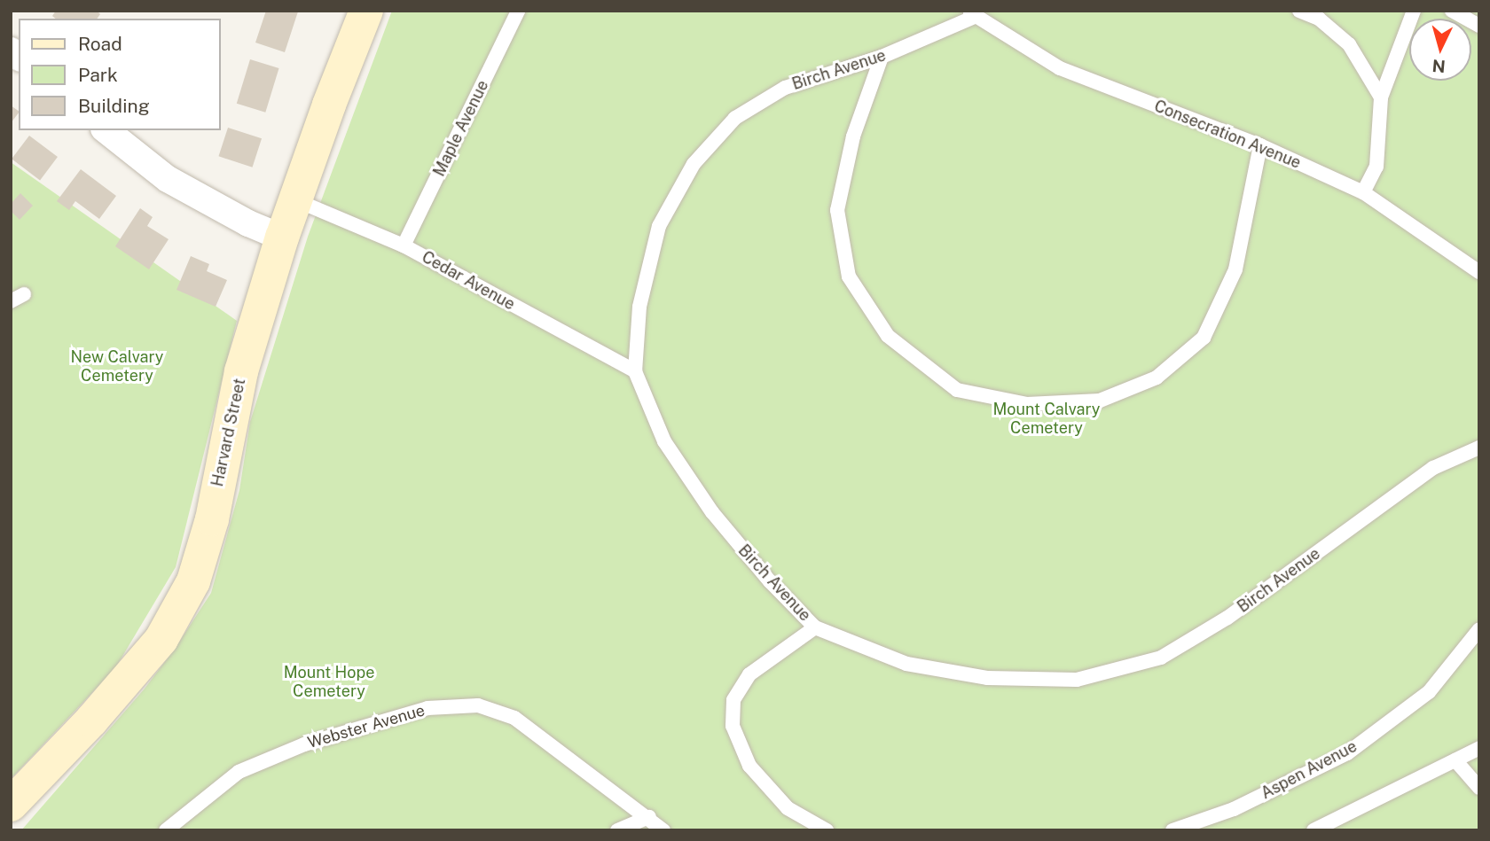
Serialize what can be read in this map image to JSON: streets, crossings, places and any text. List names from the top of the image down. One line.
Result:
{"streets":{"main road":["Harvard Street"],"lane":["Birch Avenue","Maple Avenue","Consecration Avenue","Cedar Avenue","Webster Avenue","Aspen Avenue"]},"crossings":[["Birch Avenue","Consecration Avenue"],["Birch Avenue","Cedar Avenue"],["Maple Avenue","Cedar Avenue"],["Cedar Avenue","Harvard Street"]],"parks":["New Calvary Cemetery","Mount Calvary Cemetery","Mount Hope Cemetery"],"legend":["Road","Park","Building"],"north":"bottom"}
